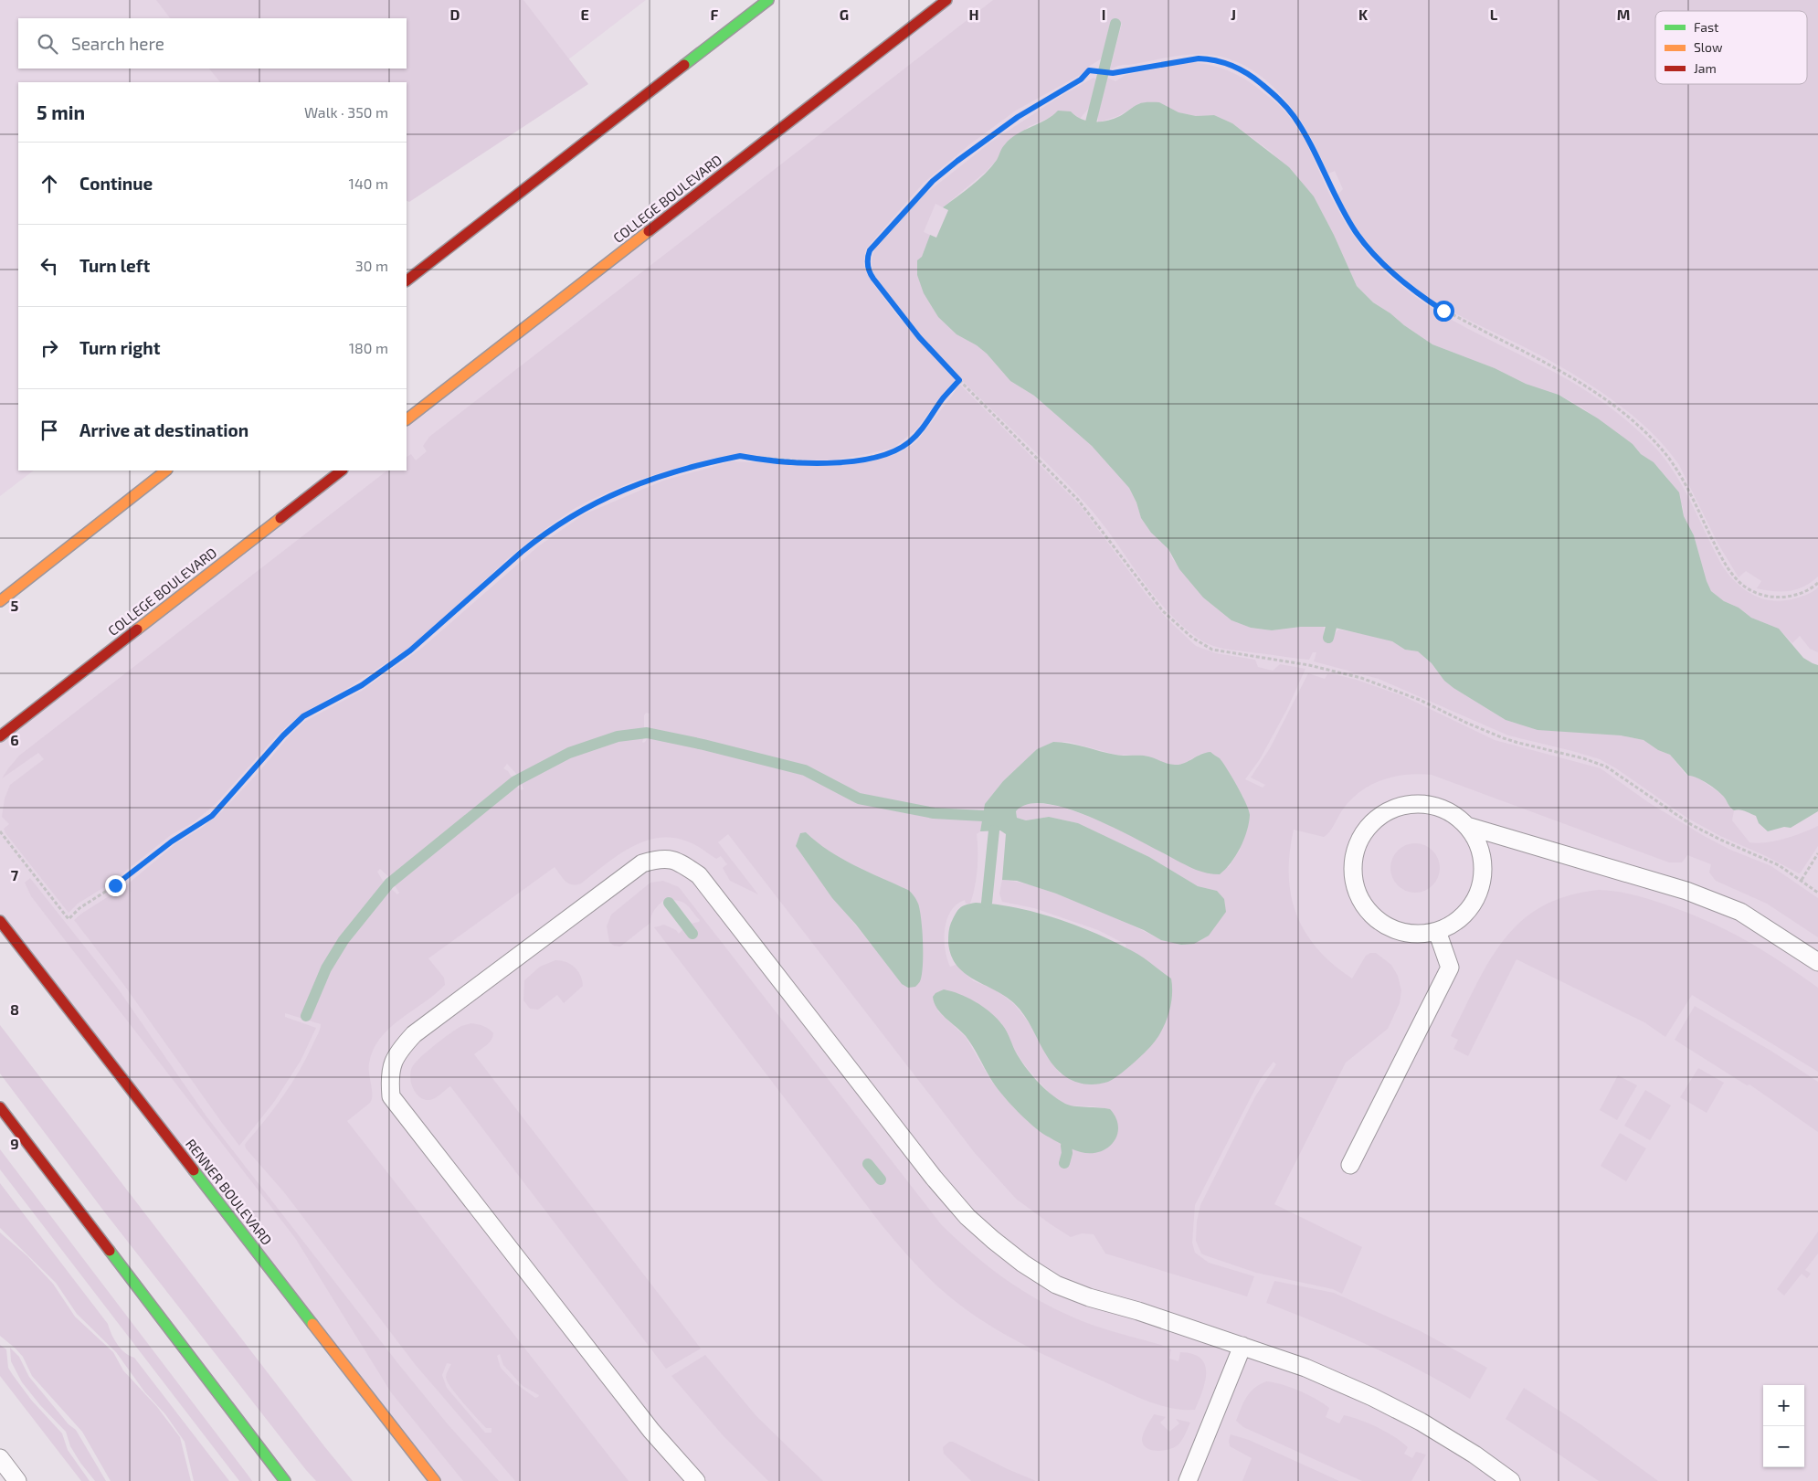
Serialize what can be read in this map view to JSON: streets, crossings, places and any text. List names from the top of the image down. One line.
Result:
{"streets":{"main road":["COLLEGE BOULEVARD","RENNER BOULEVARD"]},"legend":["Fast","Slow","Jam"],"page":{"search":"Search here","heading":["5 min","Walk · 350 m"],"list":[["Continue","140 m"],["Turn left","30 m"],["Turn right","180 m"],"Arrive at destination"],"map_buttons":["+","−"]},"grid":{"columns":["D","E","F","G","H","I","J","K","L","M"],"rows":["5","6","7","8","9"]}}
